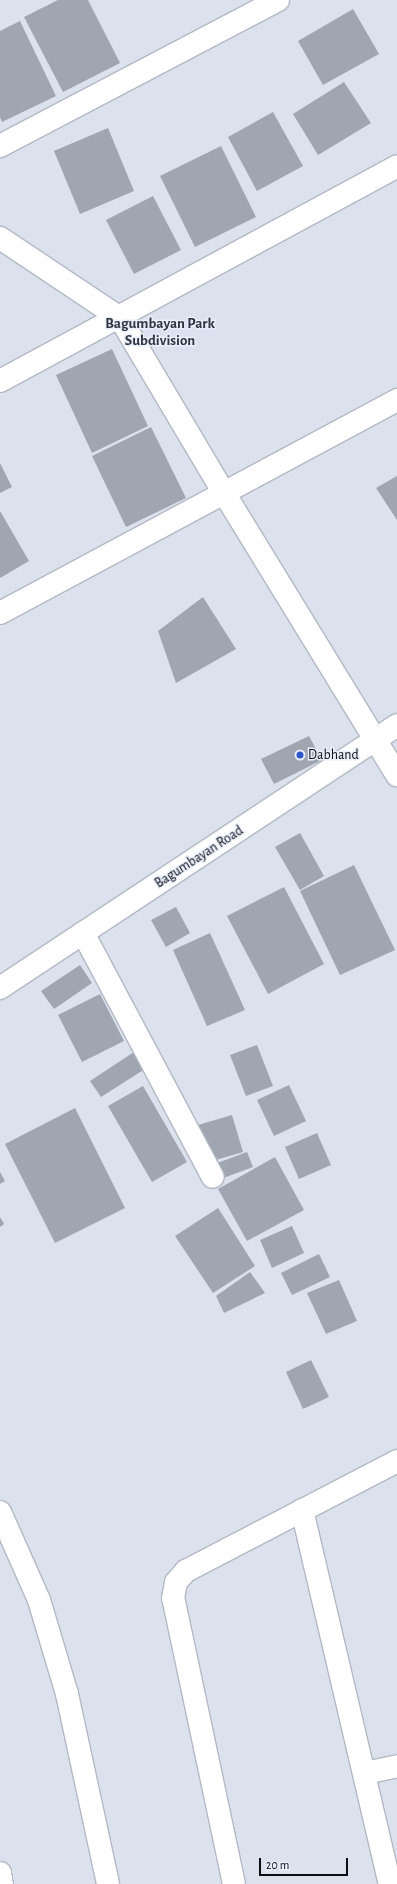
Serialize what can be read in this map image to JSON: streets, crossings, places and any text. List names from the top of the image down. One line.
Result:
{"streets":{"street":["Bagumbayan Road"]},"districts":["Bagumbayan Park Subdivision"],"places":["Dabhand"],"scale_bar":"20 m"}
